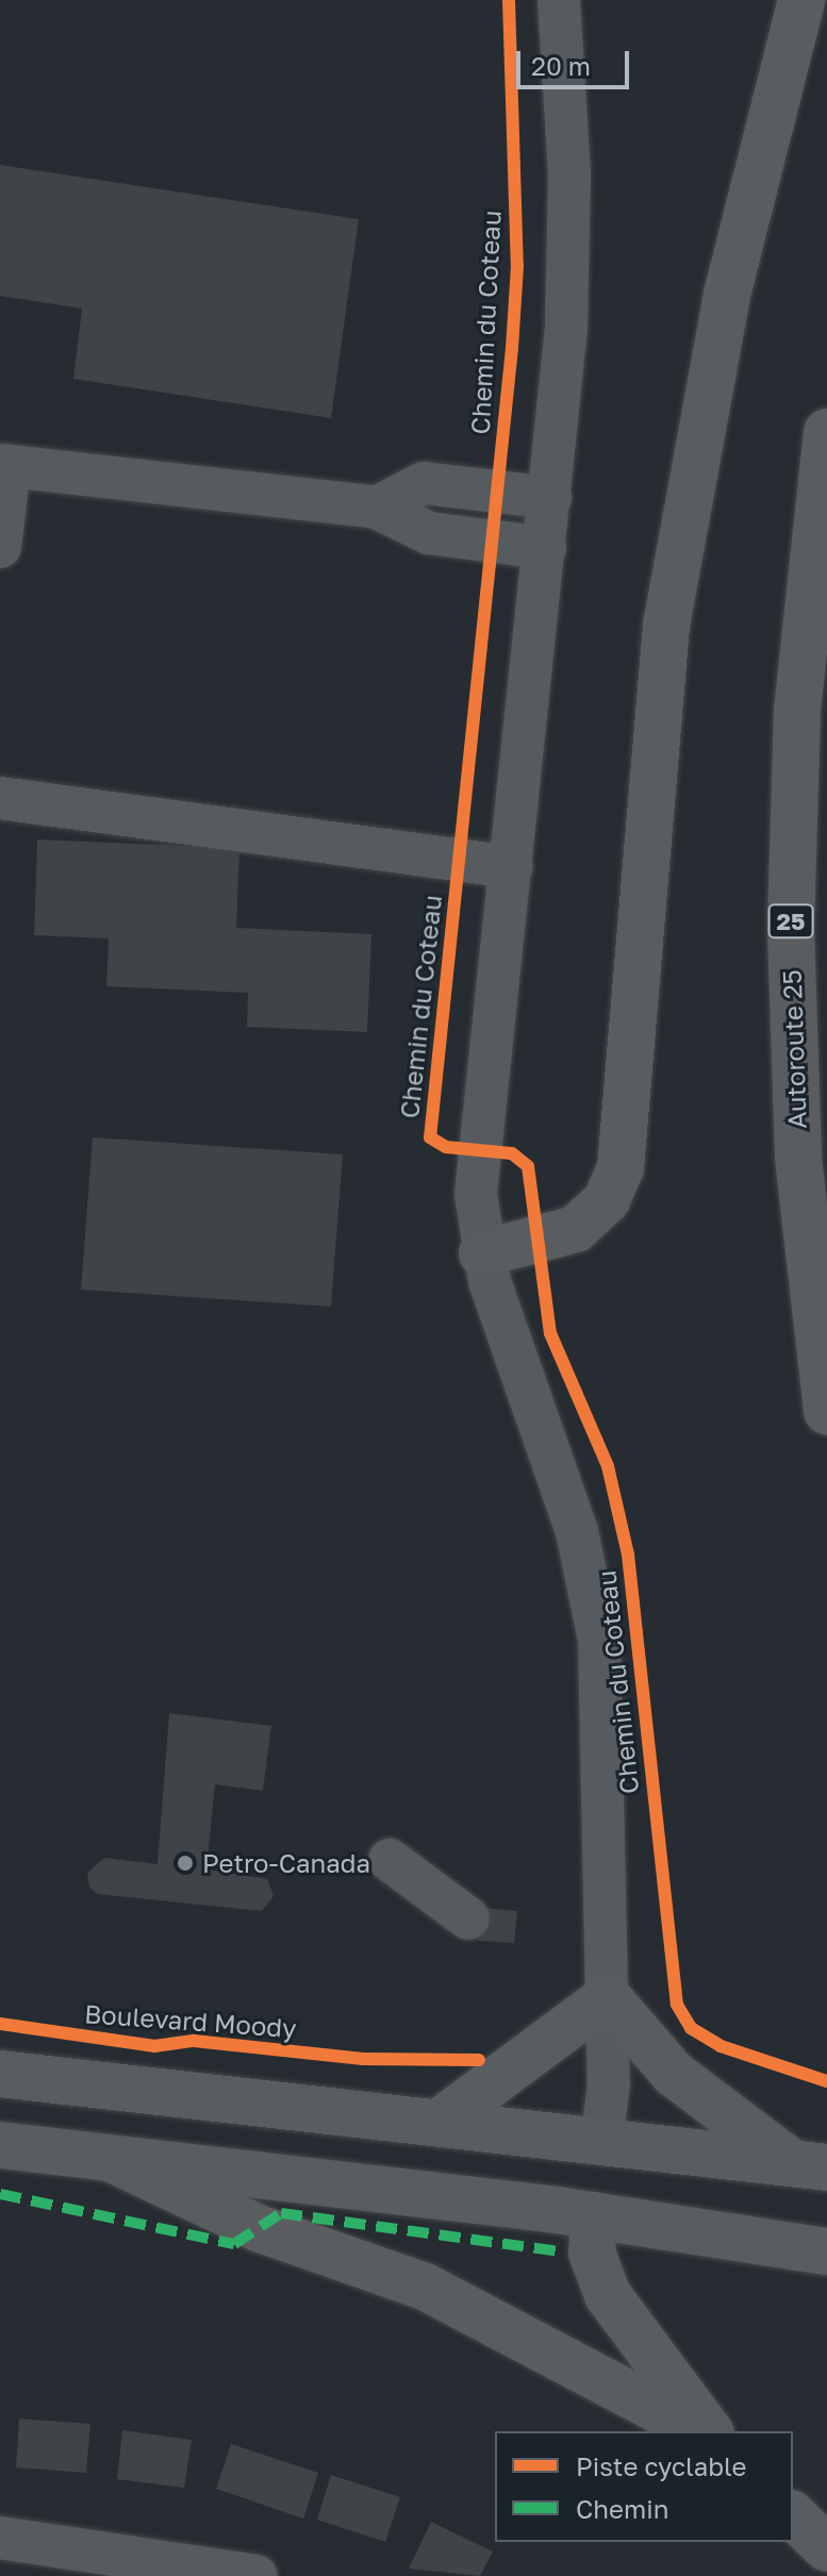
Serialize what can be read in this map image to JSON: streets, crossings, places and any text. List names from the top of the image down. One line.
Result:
{"streets":{"highway":["25","Autoroute 25"],"street":["Chemin du Coteau"],"cycle path":["Boulevard Moody"]},"places":["Petro-Canada"],"legend":["Piste cyclable","Chemin"],"scale_bar":"20 m"}
